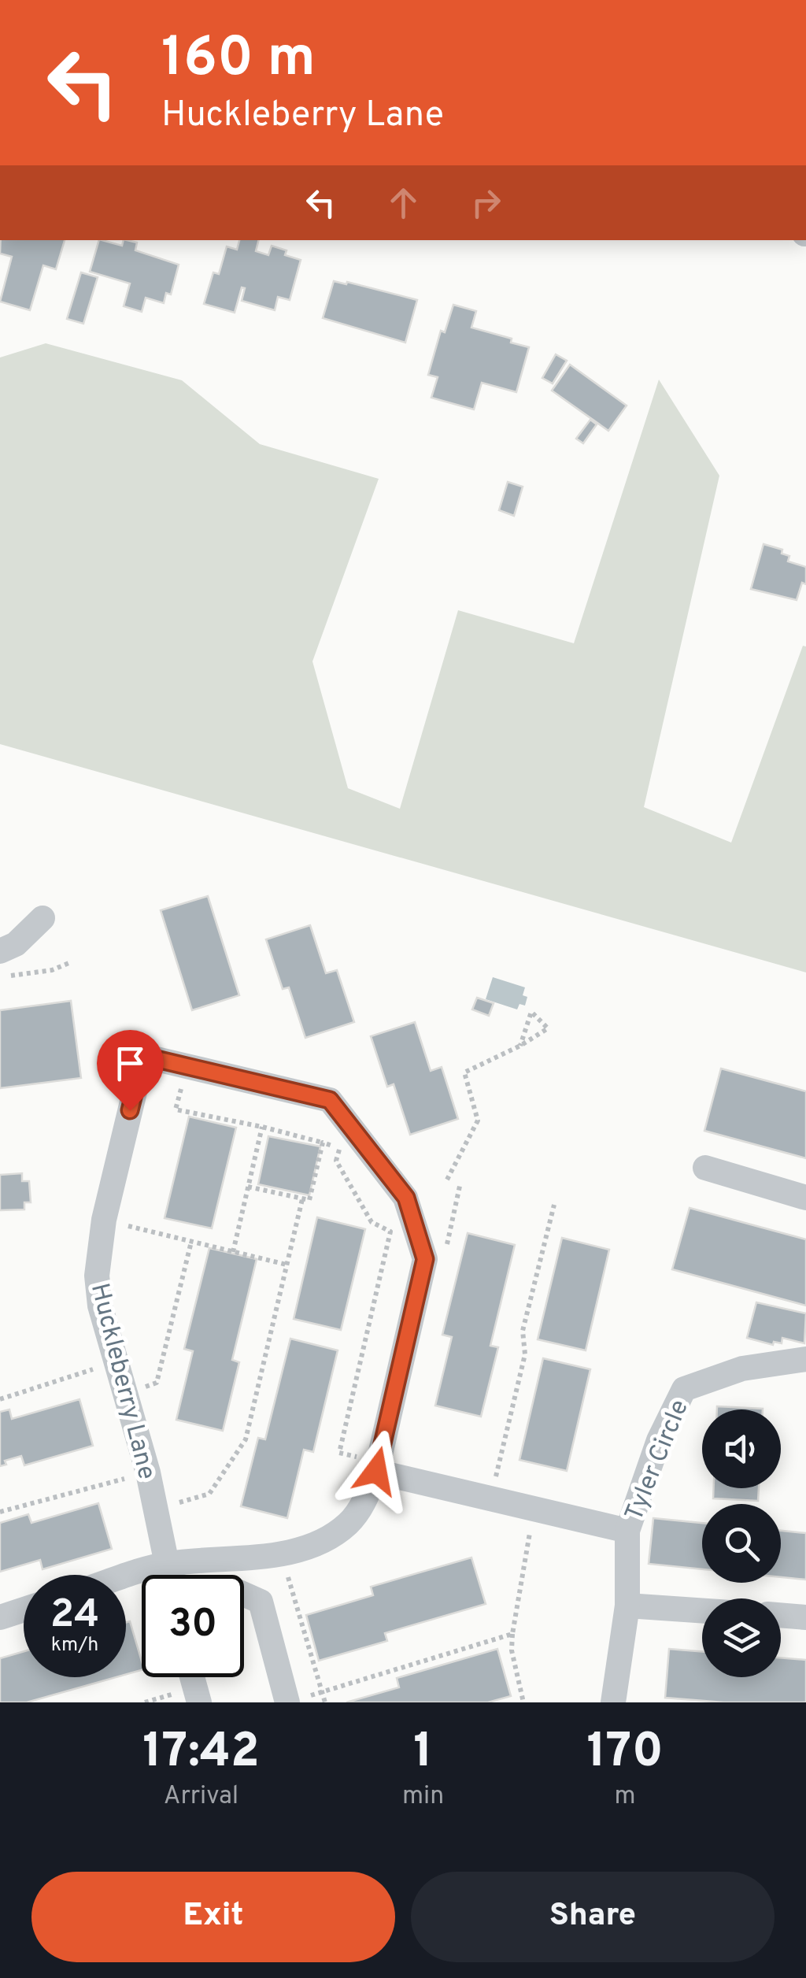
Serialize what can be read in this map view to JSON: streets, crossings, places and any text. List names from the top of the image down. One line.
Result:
{"streets":{"street":["Huckleberry Lane","Tyler Circle"]},"page":{"turn":["160 m","Huckleberry Lane"],"speed":"24 km/h","limit":"30","eta":["17:42","Arrival","1","min","170","m"],"buttons":["Exit","Share"]}}
